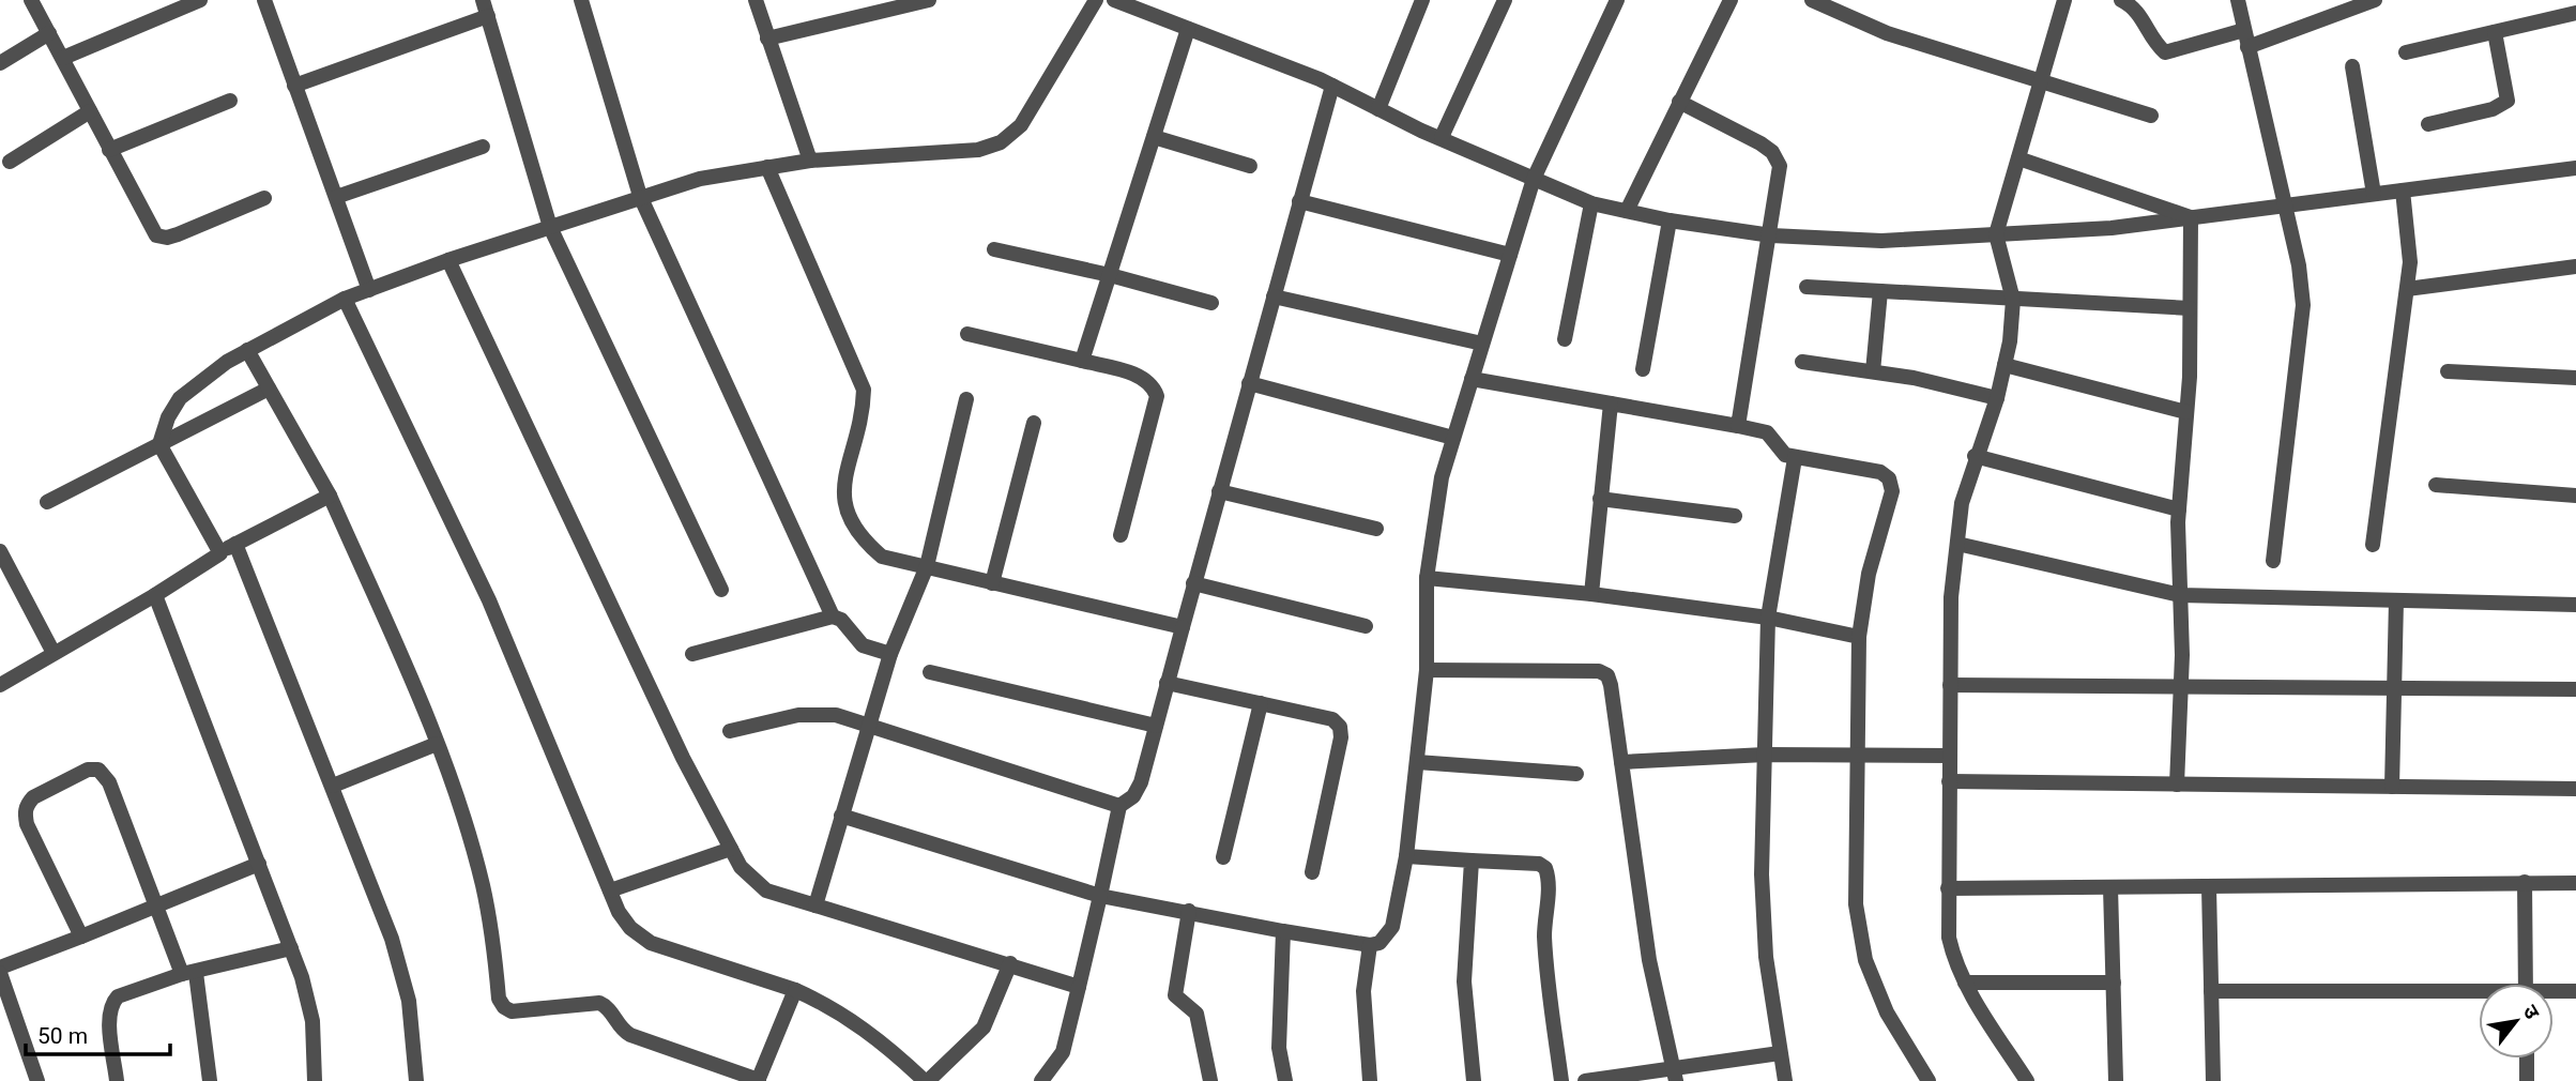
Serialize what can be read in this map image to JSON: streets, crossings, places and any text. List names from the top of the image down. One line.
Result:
{"scale_bar":"50 m","north":"top right"}
